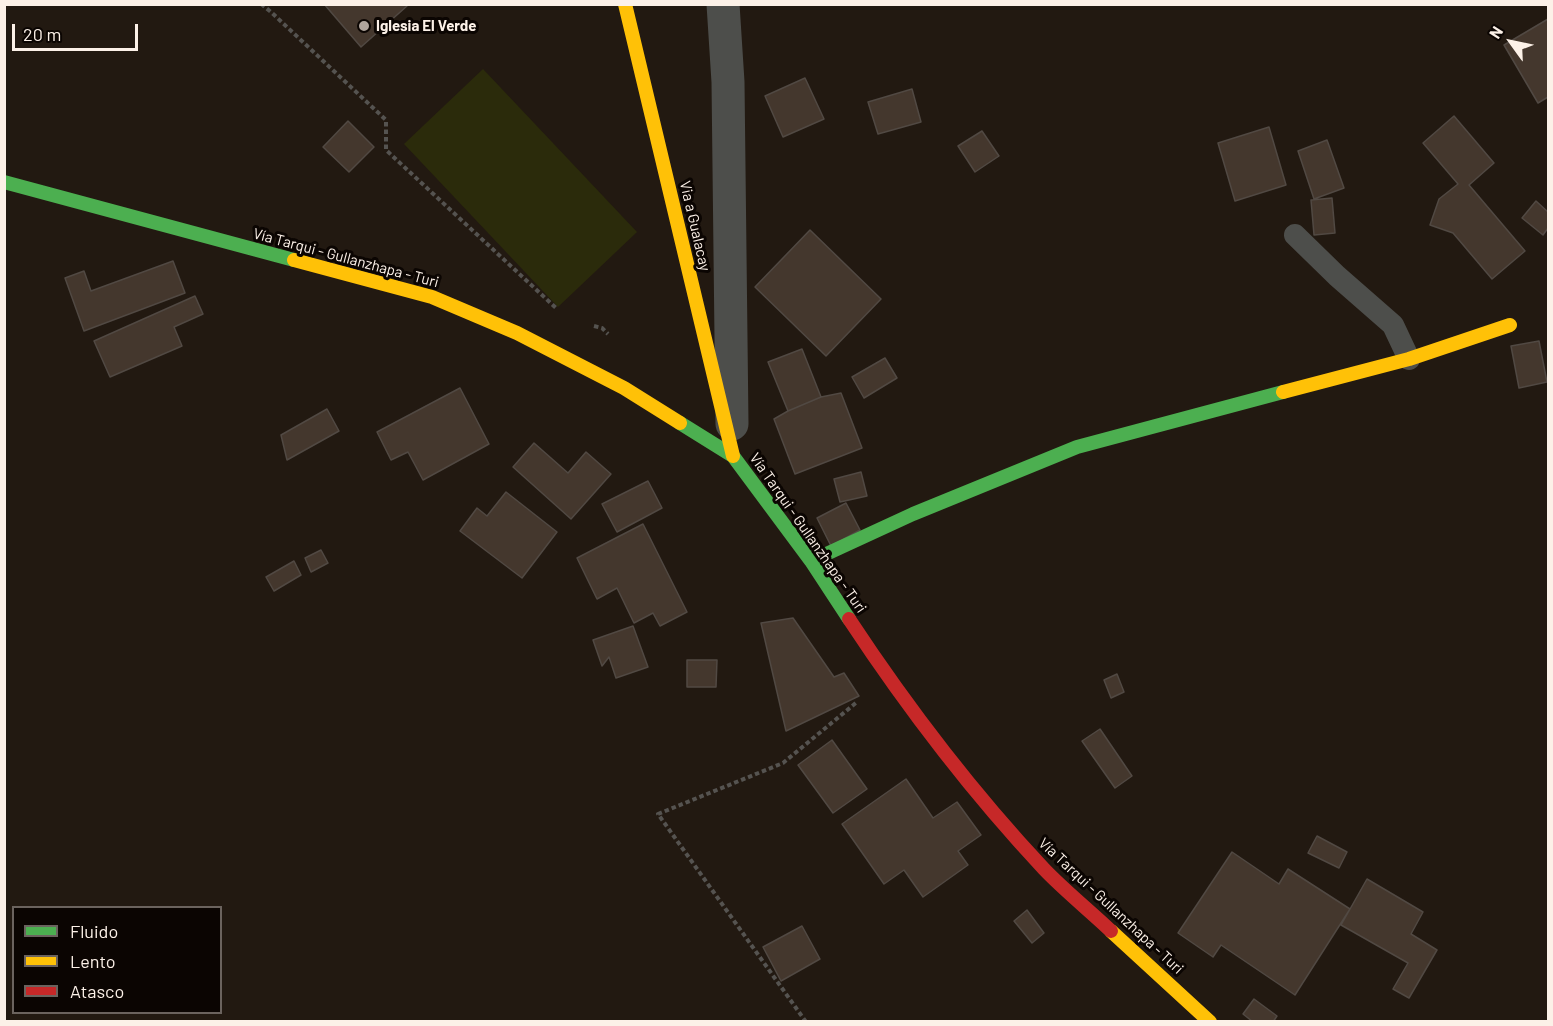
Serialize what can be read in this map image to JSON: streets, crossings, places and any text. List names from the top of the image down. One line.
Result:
{"streets":{"main road":["Via a Gualacay","Vía Tarqui - Gullanzhapa - Turi"]},"crossings":[["Via a Gualacay","Vía Tarqui - Gullanzhapa - Turi"]],"places":["Iglesia El Verde"],"legend":["Fluido","Lento","Atasco"],"scale_bar":"20 m","north":"top left"}
